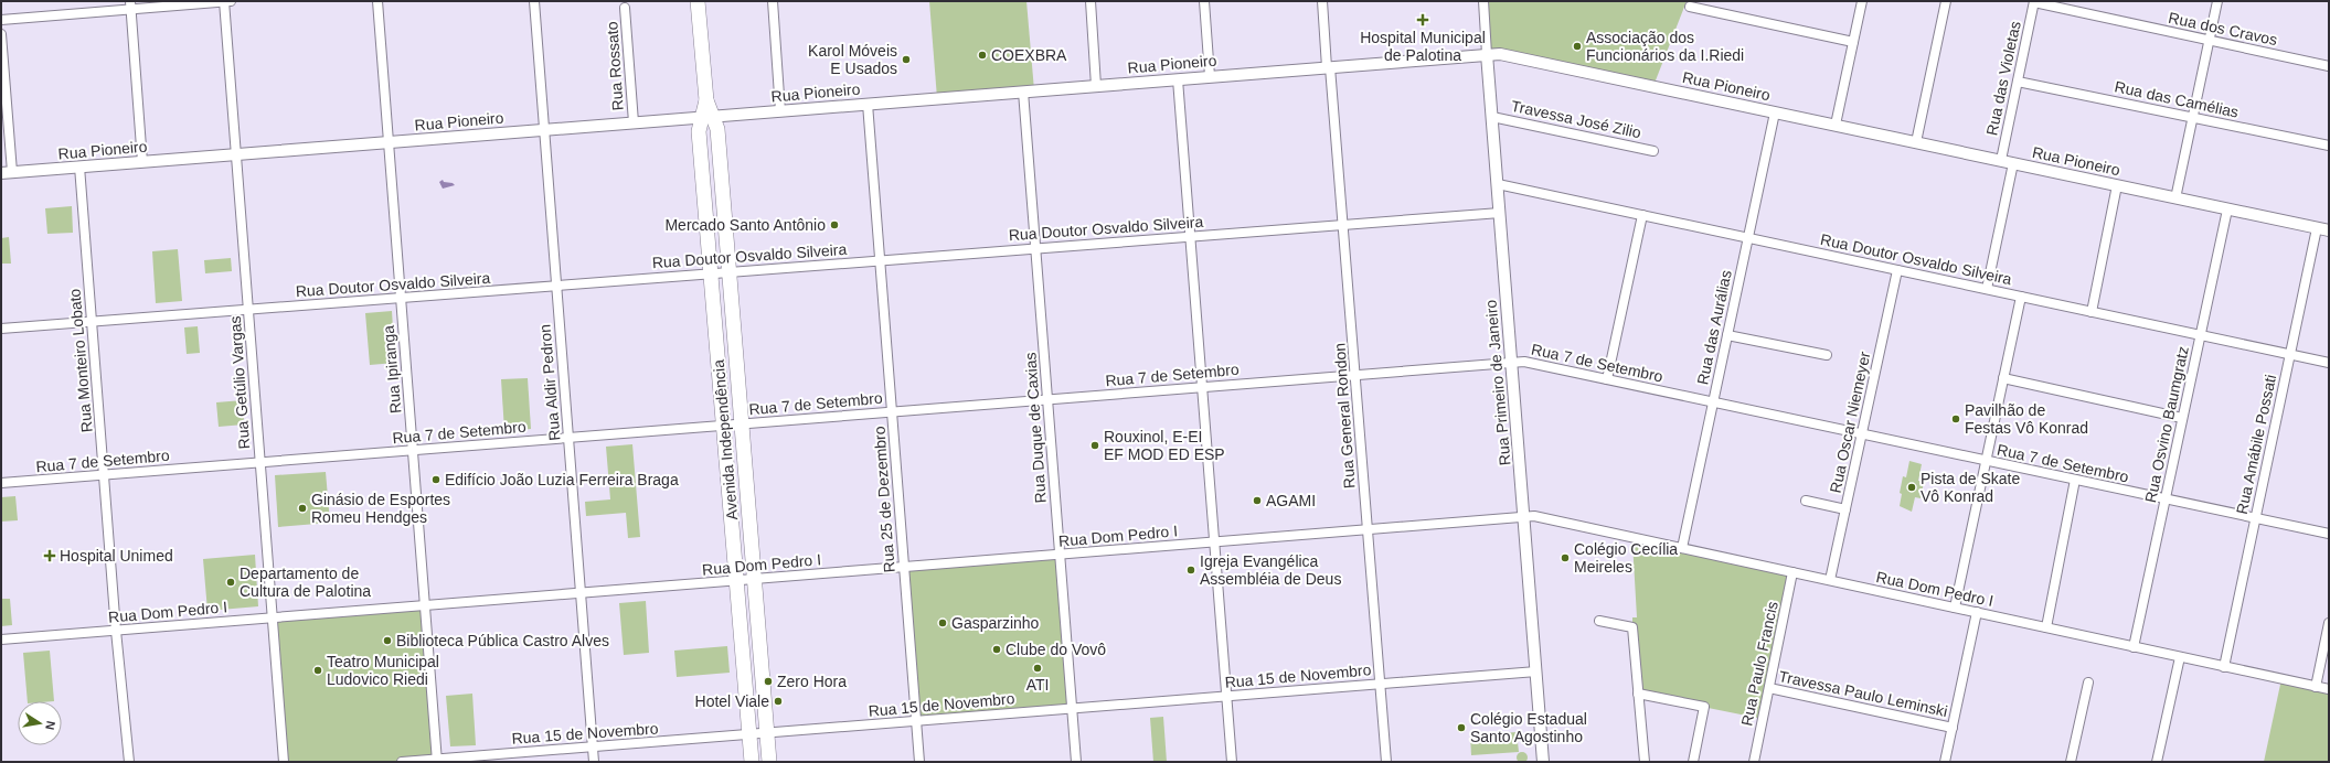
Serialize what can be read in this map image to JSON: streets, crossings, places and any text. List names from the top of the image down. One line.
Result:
{"streets":{"main road":["Avenida Independência"],"street":["Rua dos Cravos","Rua Pioneiro","Rua Rossato","Rua das Violetas","Rua das Camélias","Travessa José Zilio","Rua Doutor Osvaldo Silveira","Rua das Aurálias","Rua Monteiro Lobato","Rua 7 de Setembro","Rua Ipiranga","Rua Getúlio Vargas","Rua Aldir Pedron","Rua Primeiro de Janeiro","Rua General Rondon","Rua Oscar Niemeyer","Rua Osvino Baumgratz","Rua Duque de Caxias","Rua Amábile Possati","Rua 25 de Dezembro","Rua Dom Pedro I","Rua Paulo Francis","Rua 15 de Novembro","Travessa Paulo Leminski"]},"crossings":[["Rua dos Cravos","Rua das Violetas"],["Rua Pioneiro","Rua Rossato"],["Rua Pioneiro","Rua das Violetas"],["Rua Pioneiro","Rua das Aurálias"],["Rua Pioneiro","Rua Monteiro Lobato"],["Rua Pioneiro","Rua Ipiranga"],["Rua Pioneiro","Rua Getúlio Vargas"],["Rua Pioneiro","Rua Aldir Pedron"],["Rua Pioneiro","Rua Primeiro de Janeiro"],["Rua Pioneiro","Rua General Rondon"],["Rua Pioneiro","Rua Osvino Baumgratz"],["Rua Pioneiro","Rua Duque de Caxias"],["Rua Pioneiro","Avenida Independência"],["Rua Pioneiro","Rua Amábile Possati"],["Rua Pioneiro","Rua 25 de Dezembro"],["Rua das Violetas","Rua das Camélias"],["Travessa José Zilio","Rua Primeiro de Janeiro"],["Rua Doutor Osvaldo Silveira","Rua das Aurálias"],["Rua Doutor Osvaldo Silveira","Rua Monteiro Lobato"],["Rua Doutor Osvaldo Silveira","Rua Ipiranga"],["Rua Doutor Osvaldo Silveira","Rua Getúlio Vargas"],["Rua Doutor Osvaldo Silveira","Rua Aldir Pedron"],["Rua Doutor Osvaldo Silveira","Rua Primeiro de Janeiro"],["Rua Doutor Osvaldo Silveira","Rua General Rondon"],["Rua Doutor Osvaldo Silveira","Rua Oscar Niemeyer"],["Rua Doutor Osvaldo Silveira","Rua Osvino Baumgratz"],["Rua Doutor Osvaldo Silveira","Rua Duque de Caxias"],["Rua Doutor Osvaldo Silveira","Avenida Independência"],["Rua Doutor Osvaldo Silveira","Rua Amábile Possati"],["Rua Doutor Osvaldo Silveira","Rua 25 de Dezembro"],["Rua das Aurálias","Rua 7 de Setembro"],["Rua das Aurálias","Rua Dom Pedro I"],["Rua Monteiro Lobato","Rua 7 de Setembro"],["Rua Monteiro Lobato","Rua Dom Pedro I"],["Rua 7 de Setembro","Rua Ipiranga"],["Rua 7 de Setembro","Rua Getúlio Vargas"],["Rua 7 de Setembro","Rua Aldir Pedron"],["Rua 7 de Setembro","Rua Primeiro de Janeiro"],["Rua 7 de Setembro","Rua General Rondon"],["Rua 7 de Setembro","Rua Oscar Niemeyer"],["Rua 7 de Setembro","Rua Osvino Baumgratz"],["Rua 7 de Setembro","Rua Duque de Caxias"],["Rua 7 de Setembro","Avenida Independência"],["Rua 7 de Setembro","Rua Amábile Possati"],["Rua 7 de Setembro","Rua 25 de Dezembro"],["Rua Ipiranga","Rua Dom Pedro I"],["Rua Ipiranga","Rua 15 de Novembro"],["Rua Getúlio Vargas","Rua Dom Pedro I"],["Rua Aldir Pedron","Rua Dom Pedro I"],["Rua Aldir Pedron","Rua 15 de Novembro"],["Rua Primeiro de Janeiro","Rua Dom Pedro I"],["Rua Primeiro de Janeiro","Rua 15 de Novembro"],["Rua General Rondon","Rua Dom Pedro I"],["Rua General Rondon","Rua 15 de Novembro"],["Rua Oscar Niemeyer","Rua Dom Pedro I"],["Rua Osvino Baumgratz","Rua Dom Pedro I"],["Rua Duque de Caxias","Rua Dom Pedro I"],["Rua Duque de Caxias","Rua 15 de Novembro"],["Avenida Independência","Rua Dom Pedro I"],["Avenida Independência","Rua 15 de Novembro"],["Rua Amábile Possati","Rua Dom Pedro I"],["Rua 25 de Dezembro","Rua Dom Pedro I"],["Rua 25 de Dezembro","Rua 15 de Novembro"],["Rua Dom Pedro I","Rua Paulo Francis"],["Rua Paulo Francis","Travessa Paulo Leminski"]],"places":{"health":["Hospital Municipal de Palotina","Hospital Unimed"],"other":["Associação dos Funcionários da I.Riedi","COEXBRA","Karol Móveis E Usados","Mercado Santo Antônio","Pavilhão de Festas Vô Konrad","Rouxinol, E-EI EF MOD ED ESP","Edifício João Luzia Ferreira Braga","Pista de Skate Vô Konrad","AGAMI","Ginásio de Esportes Romeu Hendges","Colégio Cecília Meireles","Igreja Evangélica Assembléia de Deus","Departamento de Cultura de Palotina","Gasparzinho","Biblioteca Pública Castro Alves","Clube do Vovô","ATI","Teatro Municipal Ludovico Riedi","Zero Hora","Hotel Viale","Colégio Estadual Santo Agostinho"]},"north":"right"}
